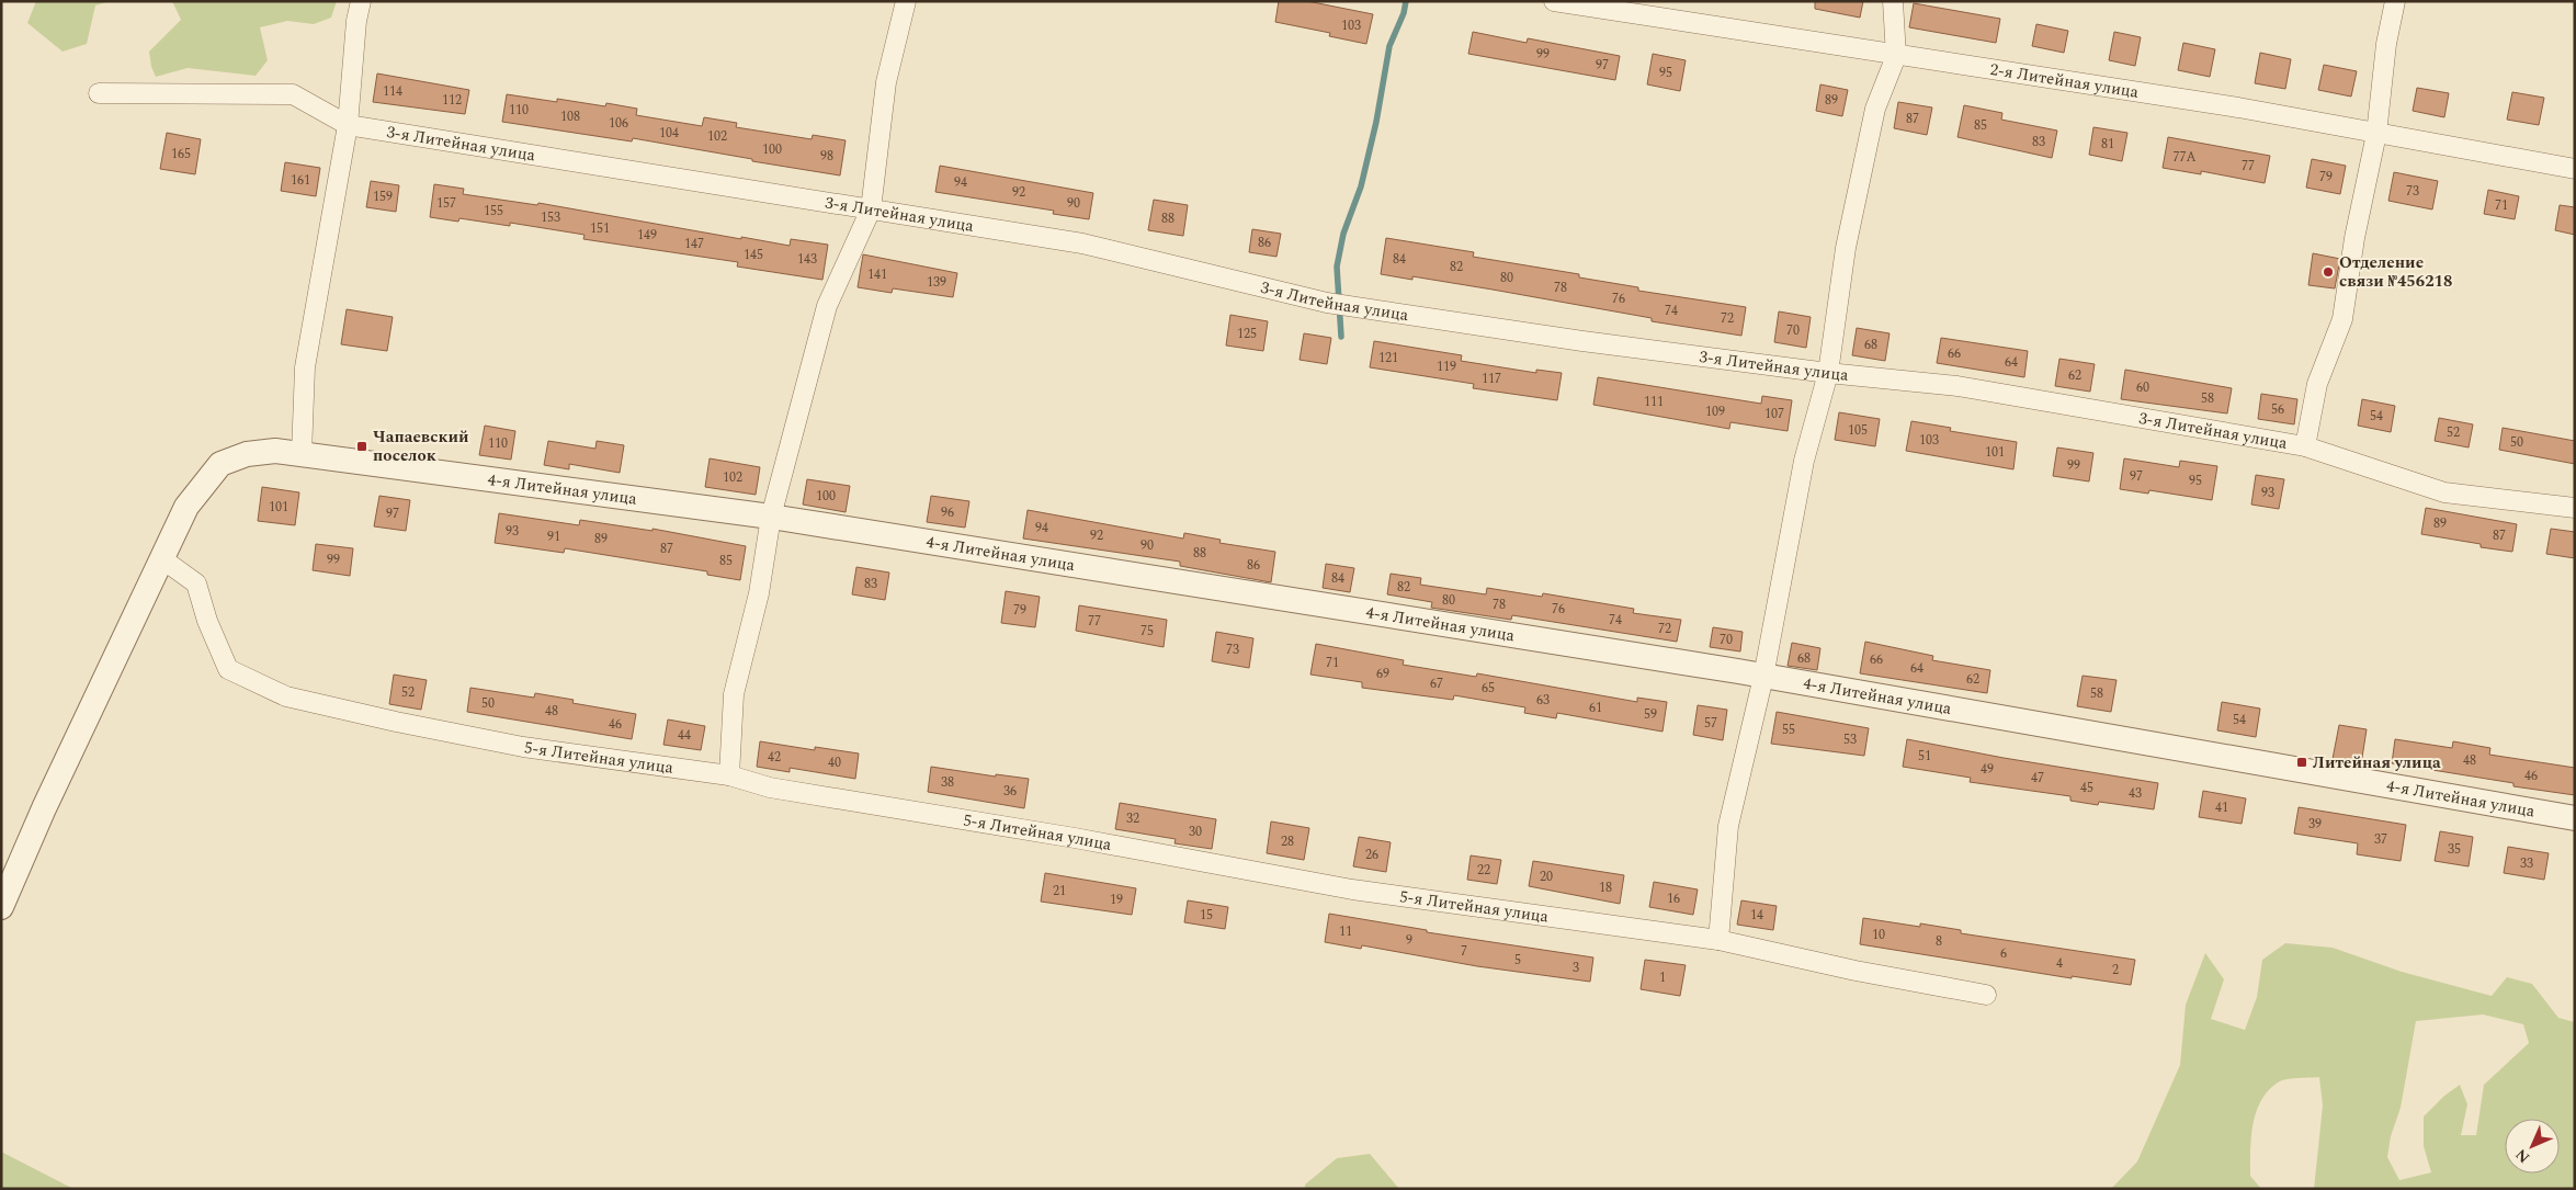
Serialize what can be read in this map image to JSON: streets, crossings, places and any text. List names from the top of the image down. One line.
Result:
{"streets":{"street":["2-я Литейная улица","3-я Литейная улица","4-я Литейная улица","5-я Литейная улица"]},"crossings":[["4-я Литейная улица","5-я Литейная улица"]],"places":{"other":["Отделение связи №456218"],"transit":["Чапаевский поселок","Литейная улица"]},"house_numbers":["103","99","97","95","114","112","89","110","108","87","106","85","104","102","83","81","100","165","98","77А","77","79","161","94","73","92","159","157","90","71","155","153","88","151","149","86","147","145","143","84","82","141","80","139","78","76","74","72","70","125","68","66","121","64","119","62","117","60","58","111","56","109","107","54","105","52","103","50","110","101","99","97","102","95","93","100","101","96","97","89","94","93","92","87","91","89","90","87","88","99","85","86","84","83","82","80","78","76","79","74","77","72","75","70","73","68","66","71","64","69","62","67","65","52","58","63","50","61","48","59","54","57","46","55","44","53","51","42","48","40","49","46","47","38","45","36","43","41","32","39","30","37","28","35","26","33","22","20","18","21","16","19","15","14","11","10","9","8","7","6","5","4","3","2","1"],"north":"bottom left"}
